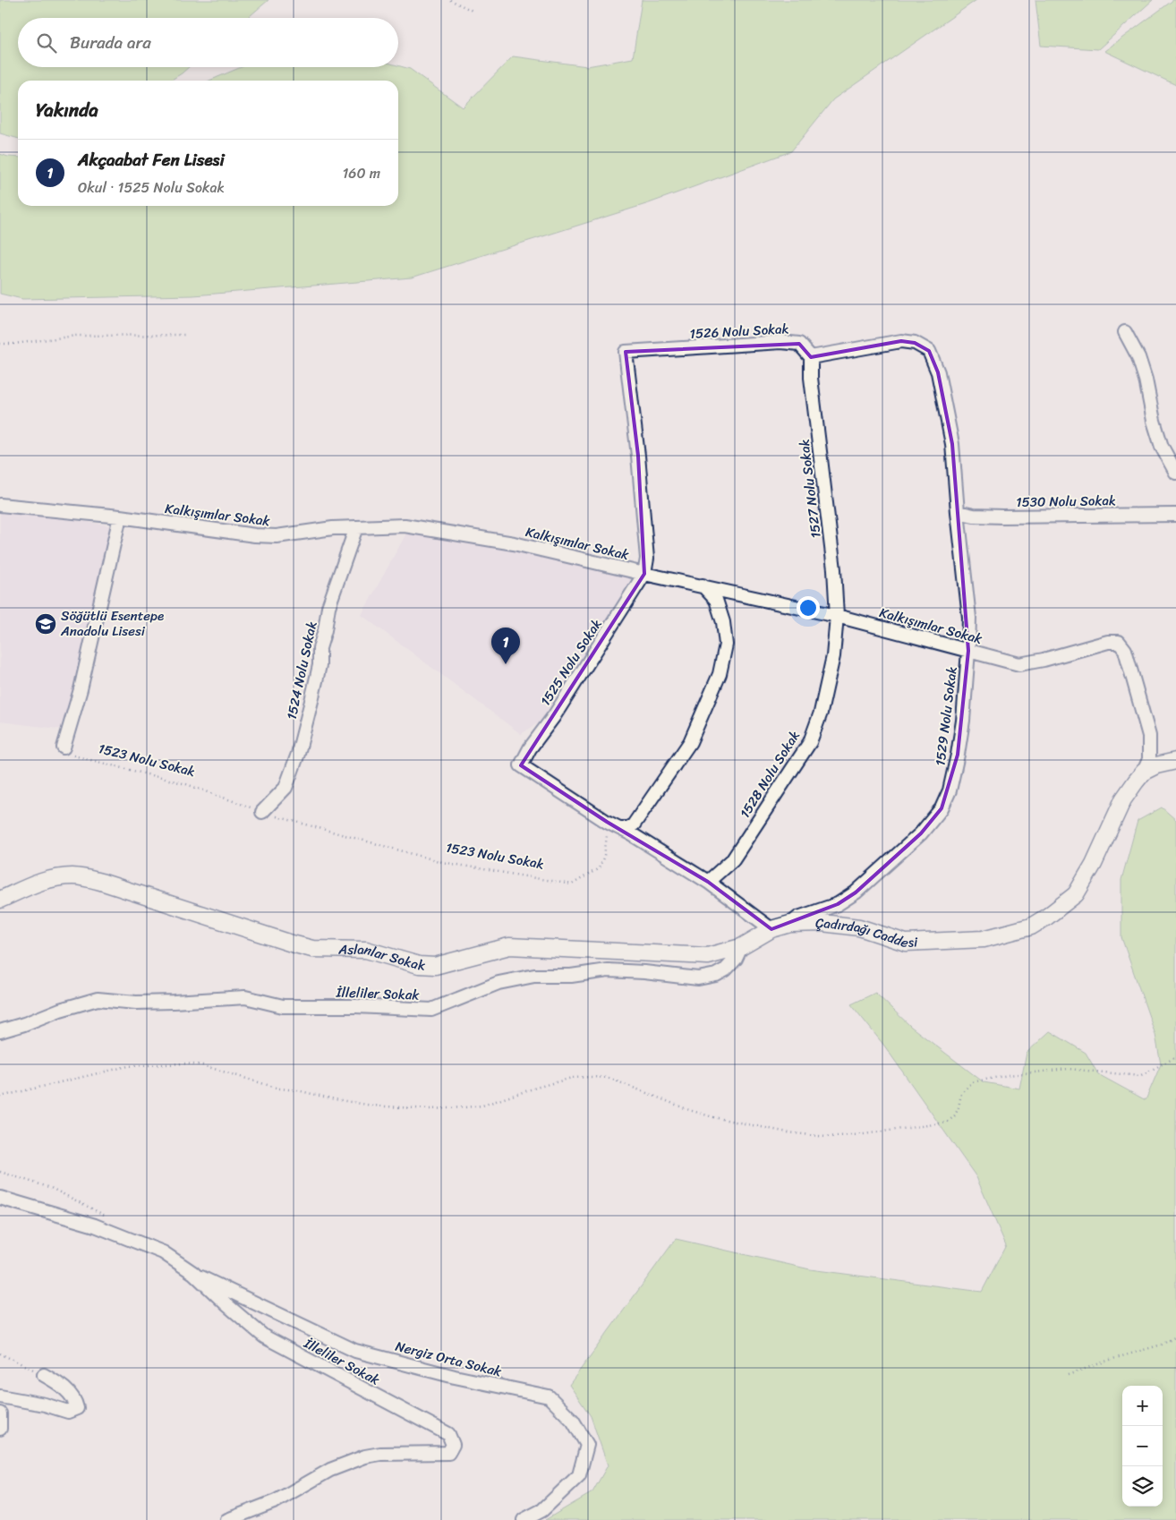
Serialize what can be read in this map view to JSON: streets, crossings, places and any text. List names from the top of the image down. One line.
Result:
{"streets":{"street":["1526 Nolu Sokak","1527 Nolu Sokak","1530 Nolu Sokak","Kalkışımlar Sokak","1525 Nolu Sokak","1524 Nolu Sokak","1529 Nolu Sokak","1528 Nolu Sokak","Çadırdağı Caddesi","Aslanlar Sokak","İlleliler Sokak","Nergiz Orta Sokak"],"path":["1523 Nolu Sokak"]},"crossings":[["1526 Nolu Sokak","1527 Nolu Sokak"],["1526 Nolu Sokak","Kalkışımlar Sokak"],["1526 Nolu Sokak","1525 Nolu Sokak"],["1527 Nolu Sokak","Kalkışımlar Sokak"],["1527 Nolu Sokak","1528 Nolu Sokak"],["1530 Nolu Sokak","1529 Nolu Sokak"],["Kalkışımlar Sokak","1525 Nolu Sokak"],["Kalkışımlar Sokak","1524 Nolu Sokak"],["Kalkışımlar Sokak","1529 Nolu Sokak"],["Kalkışımlar Sokak","1528 Nolu Sokak"],["Kalkışımlar Sokak","Çadırdağı Caddesi"],["1525 Nolu Sokak","1523 Nolu Sokak"],["1524 Nolu Sokak","1523 Nolu Sokak"],["1529 Nolu Sokak","Çadırdağı Caddesi"],["Çadırdağı Caddesi","Aslanlar Sokak"],["Aslanlar Sokak","İlleliler Sokak"],["İlleliler Sokak","Nergiz Orta Sokak"]],"places":{"school or university":["Söğütlü Esentepe Anadolu Lisesi"]},"page":{"search":"Burada ara","heading":"Yakında","list":[{"mark":"1","name":"Akçaabat Fen Lisesi","note":"Okul · 1525 Nolu Sokak","value":"160 m"}],"pins":"1","map_buttons":["+","−"]}}
